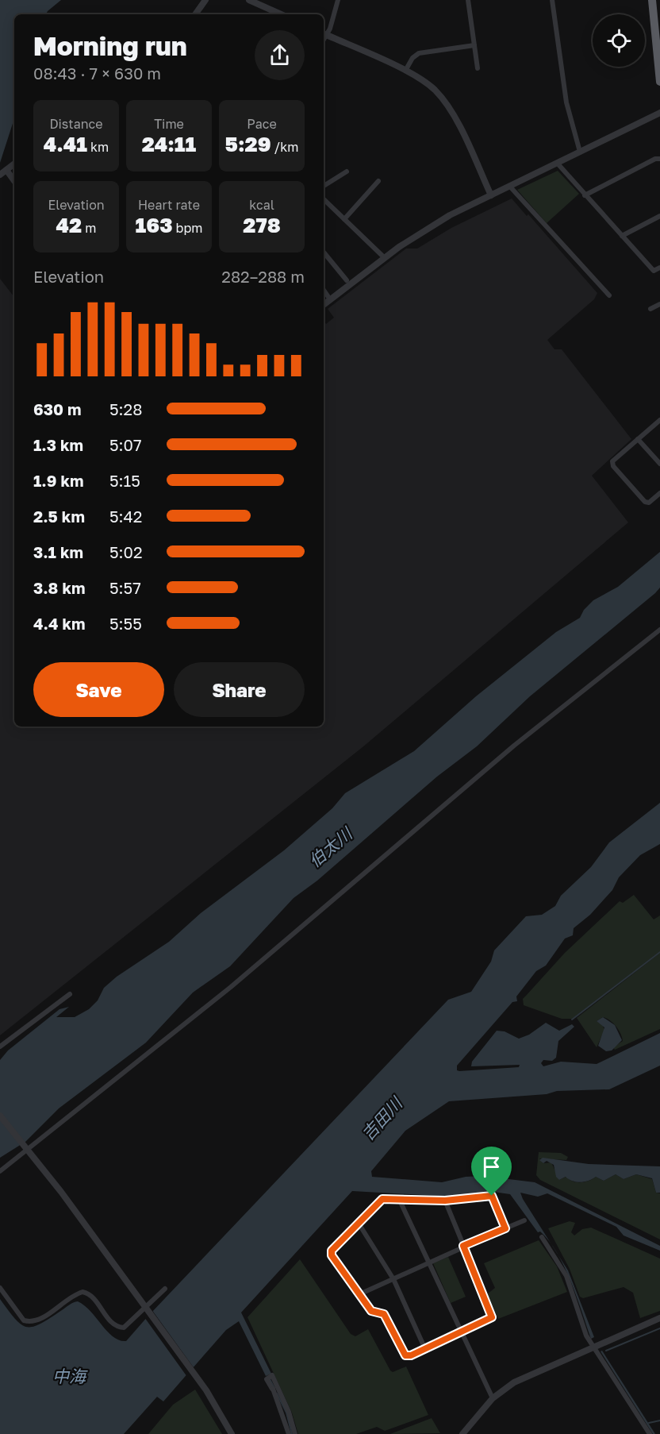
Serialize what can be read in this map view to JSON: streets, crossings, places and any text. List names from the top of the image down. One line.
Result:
{"water":["伯太川","吉田川","中海"],"page":{"heading":["Morning run","08:43 · 7 × 630 m"],"stats":[["Distance","4.41 km"],["Time","24:11"],["Pace","5:29 /km"],["Elevation","42 m"],["Heart rate","163 bpm"],["kcal","278"]],"chart":["Elevation","282–288 m"],"list":[{"name":"630 m","note":"5:28"},{"name":"1.3 km","note":"5:07"},{"name":"1.9 km","note":"5:15"},{"name":"2.5 km","note":"5:42"},{"name":"3.1 km","note":"5:02"},{"name":"3.8 km","note":"5:57"},{"name":"4.4 km","note":"5:55"}],"buttons":["Save","Share"]}}
